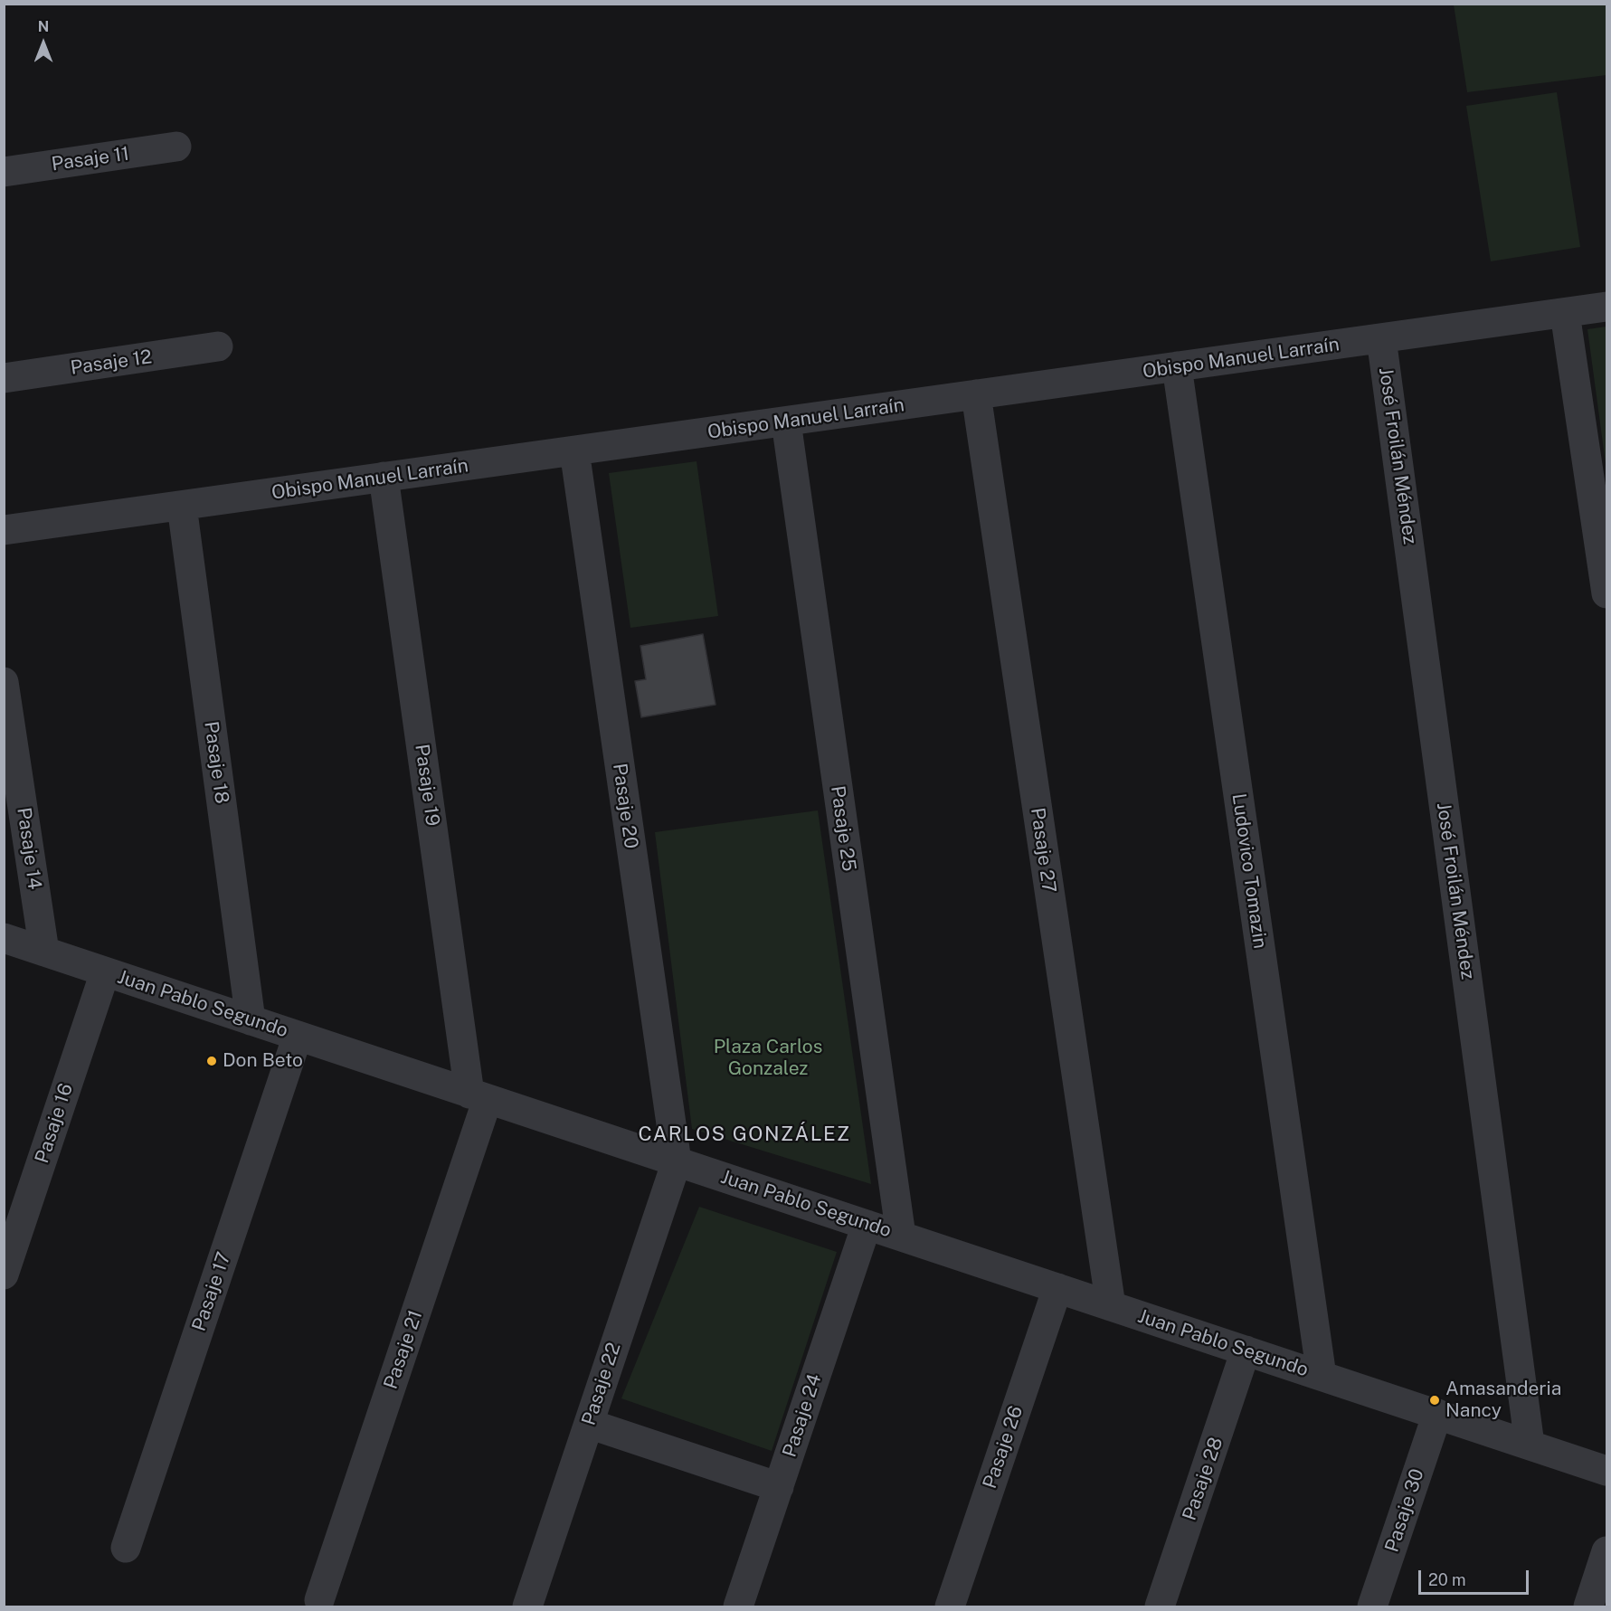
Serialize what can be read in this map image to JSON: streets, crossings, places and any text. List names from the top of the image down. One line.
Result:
{"streets":{"street":["Pasaje 11","Obispo Manuel Larraín","Pasaje 12","José Froilán Méndez","Pasaje 18","Pasaje 19","Pasaje 20","Pasaje 25","Pasaje 14","Pasaje 27","Ludovico Tomazin","Juan Pablo Segundo","Pasaje 16","Pasaje 17","Pasaje 21","Pasaje 22","Pasaje 24","Pasaje 26","Pasaje 28","Pasaje 30"]},"crossings":[["Obispo Manuel Larraín","José Froilán Méndez"],["Obispo Manuel Larraín","Pasaje 18"],["Obispo Manuel Larraín","Pasaje 19"],["Obispo Manuel Larraín","Pasaje 20"],["Obispo Manuel Larraín","Pasaje 25"],["Obispo Manuel Larraín","Pasaje 27"],["Obispo Manuel Larraín","Ludovico Tomazin"],["José Froilán Méndez","Juan Pablo Segundo"],["Pasaje 18","Juan Pablo Segundo"],["Pasaje 19","Juan Pablo Segundo"],["Pasaje 19","Pasaje 21"],["Pasaje 20","Juan Pablo Segundo"],["Pasaje 20","Pasaje 22"],["Pasaje 25","Juan Pablo Segundo"],["Pasaje 14","Juan Pablo Segundo"],["Pasaje 27","Juan Pablo Segundo"],["Ludovico Tomazin","Juan Pablo Segundo"],["Juan Pablo Segundo","Pasaje 16"],["Juan Pablo Segundo","Pasaje 17"],["Juan Pablo Segundo","Pasaje 21"],["Juan Pablo Segundo","Pasaje 22"],["Juan Pablo Segundo","Pasaje 24"],["Juan Pablo Segundo","Pasaje 26"],["Juan Pablo Segundo","Pasaje 28"],["Juan Pablo Segundo","Pasaje 30"]],"districts":["CARLOS GONZÁLEZ"],"parks":["Plaza Carlos Gonzalez"],"places":["Don Beto","Amasanderia Nancy"],"scale_bar":"20 m","north":"top"}
